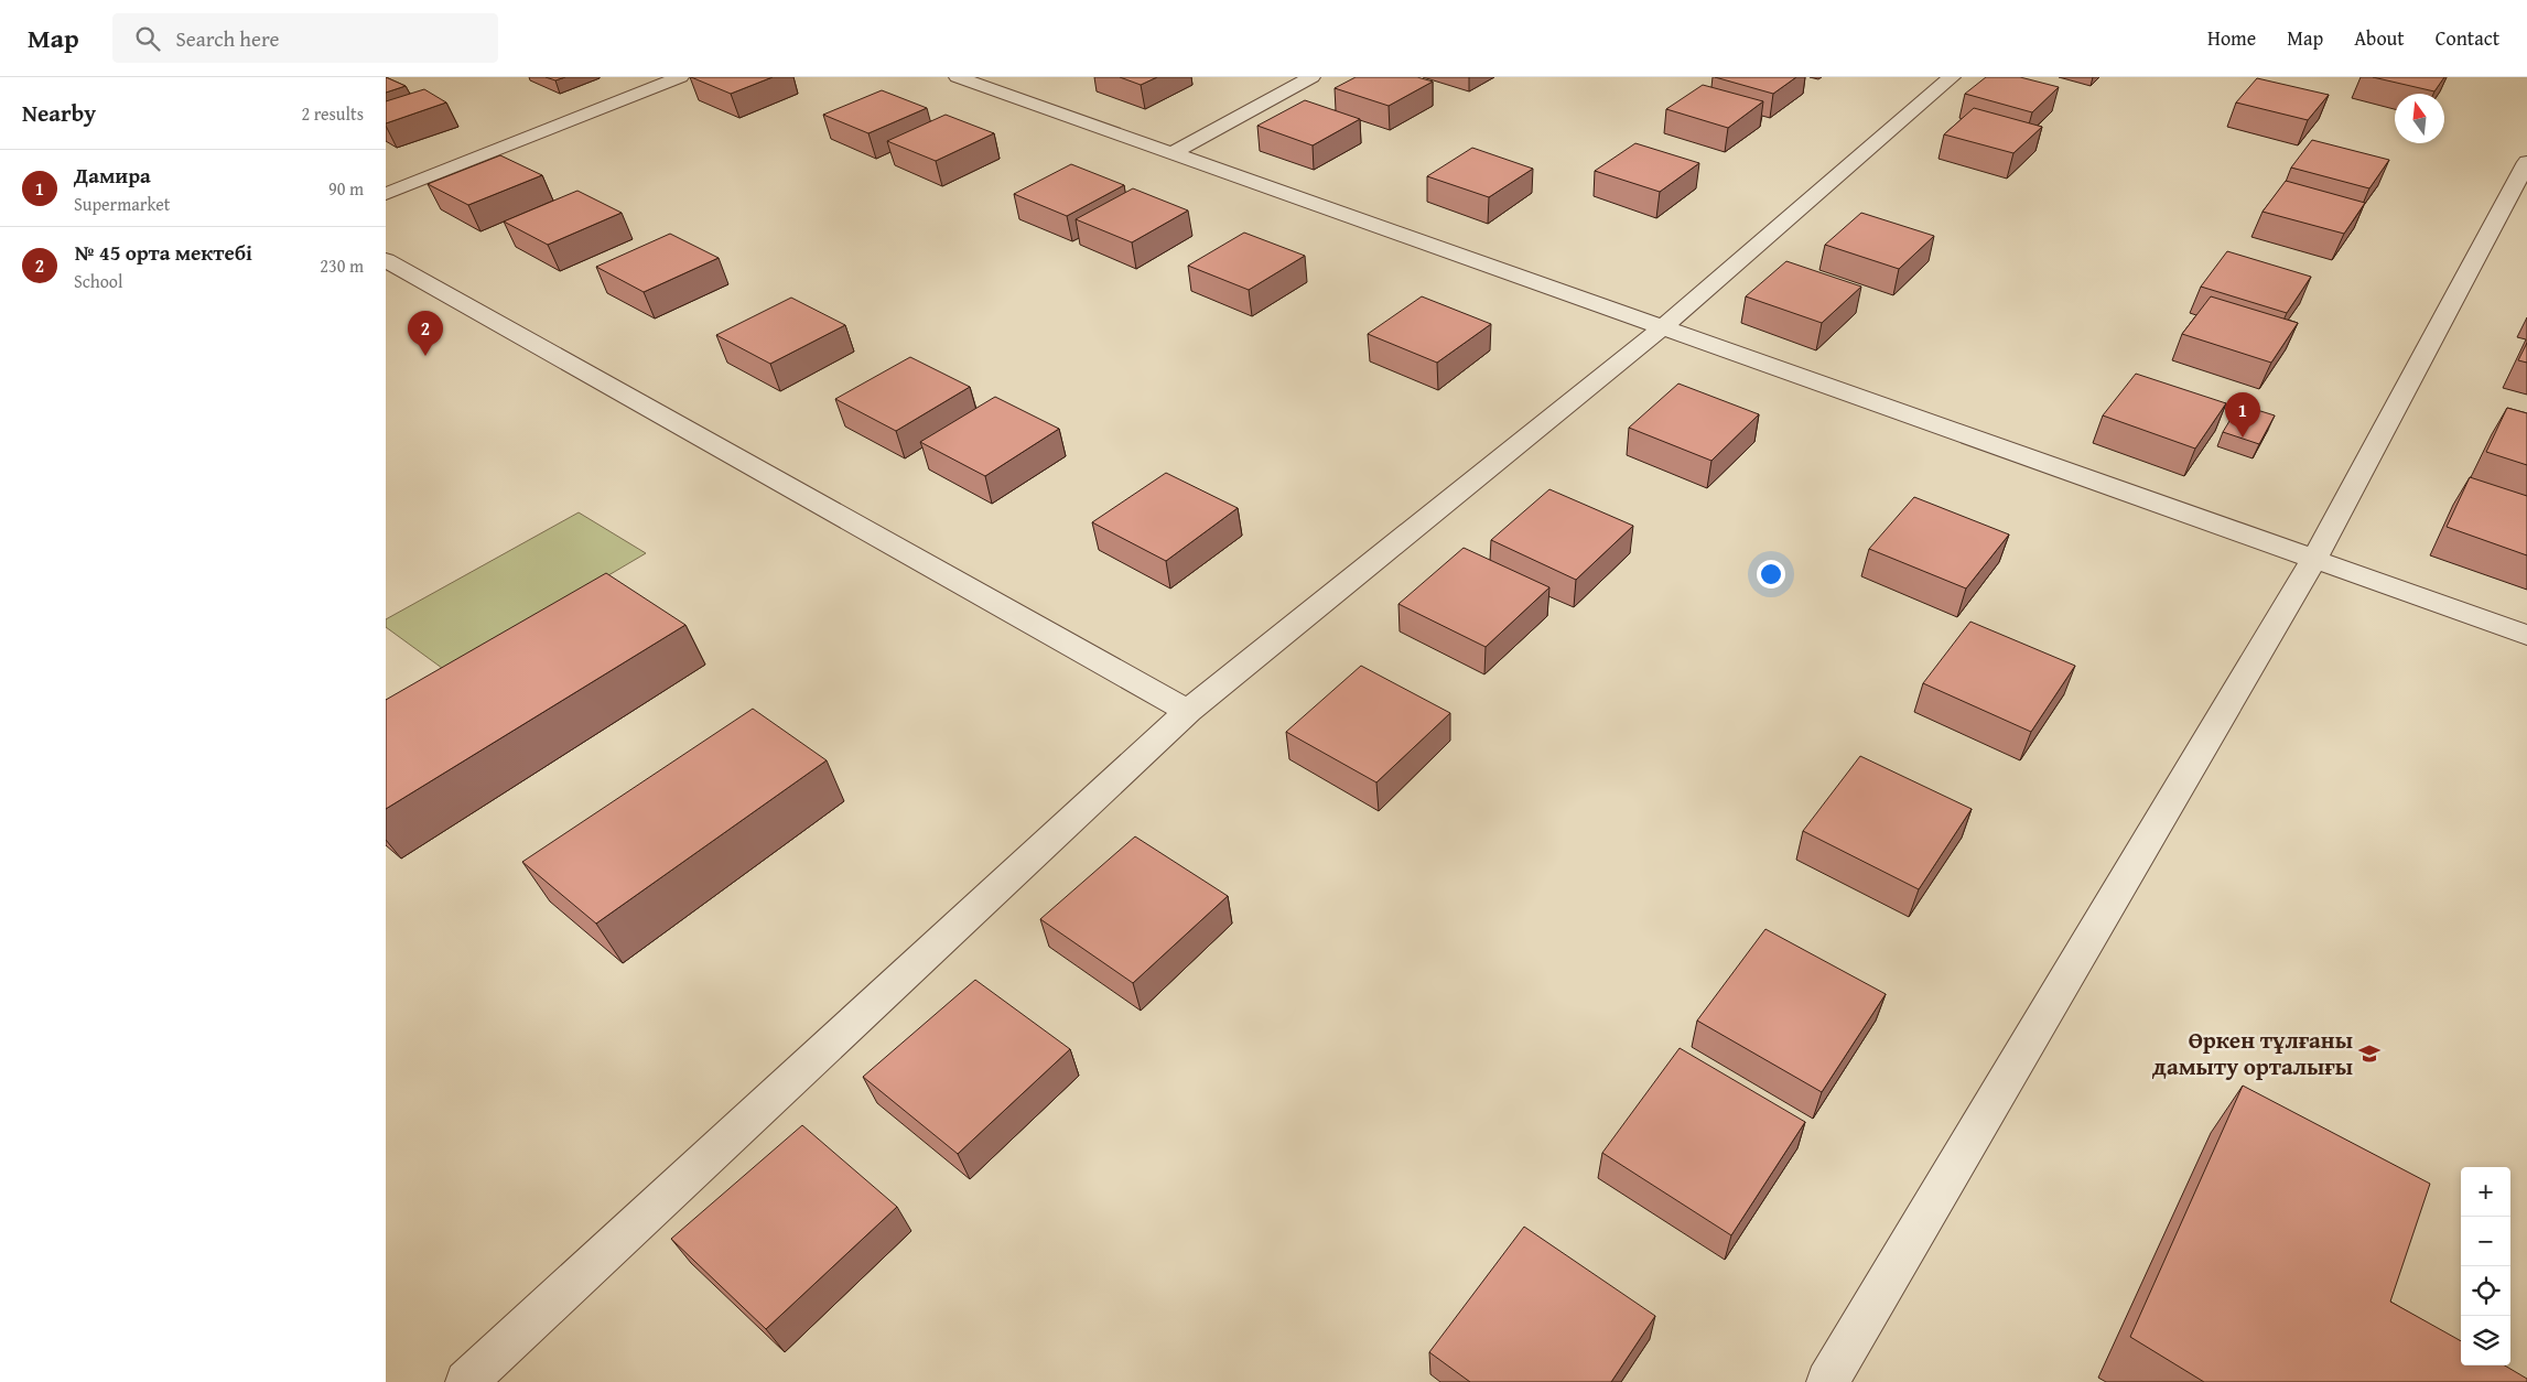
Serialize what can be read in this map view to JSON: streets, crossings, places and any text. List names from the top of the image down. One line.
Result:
{"places":{"school or university":["Өркен тұлғаны дамыту орталығы"]},"north":"top","page":{"header":"Map","search":"Search here","nav":["Home","Map","About","Contact"],"heading":["Nearby","2 results"],"list":[{"mark":"1","name":"Дамира","note":"Supermarket","value":"90 m"},{"mark":"2","name":"№ 45 орта мектебі","note":"School","value":"230 m"}],"pins":["2","1"],"map_buttons":["+","−"]}}
